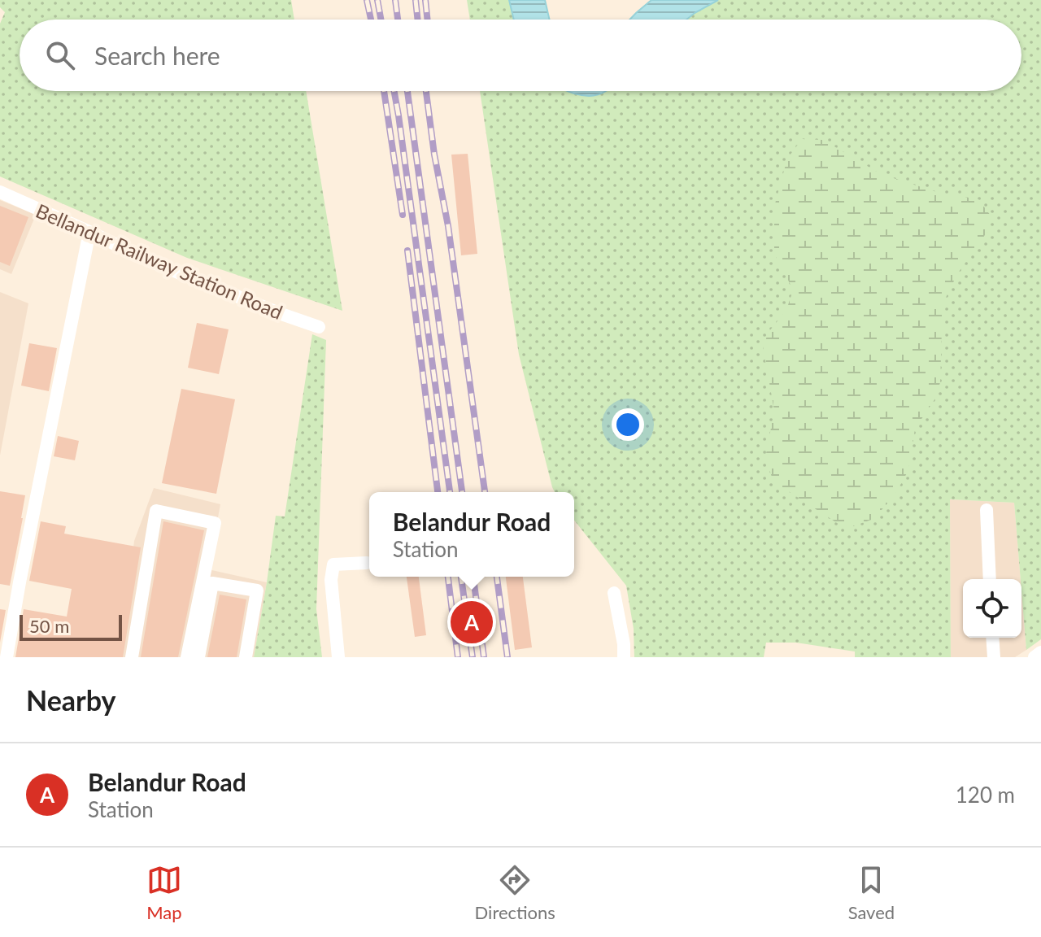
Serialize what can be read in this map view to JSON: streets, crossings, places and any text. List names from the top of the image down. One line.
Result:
{"streets":{"street":["Bellandur Railway Station Road"]},"scale_bar":"50 m","page":{"search":"Search here","popup":["Belandur Road","Station"],"pins":"A","scale":"50 m","heading":"Nearby","list":[{"mark":"A","name":"Belandur Road","note":"Station","value":"120 m"}],"nav":["Map","Directions","Saved"]}}
